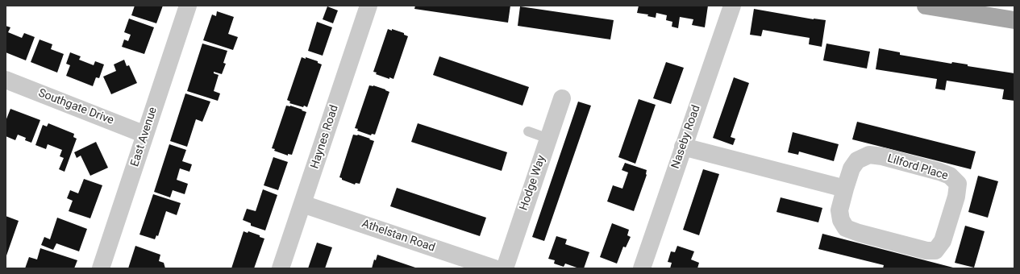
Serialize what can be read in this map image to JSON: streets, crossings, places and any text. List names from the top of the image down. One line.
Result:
{"streets":{"street":["Southgate Drive","East Avenue","Haynes Road","Naseby Road","Lilford Place","Hodge Way","Athelstan Road"]},"crossings":[["Southgate Drive","East Avenue"],["Haynes Road","Athelstan Road"]]}
